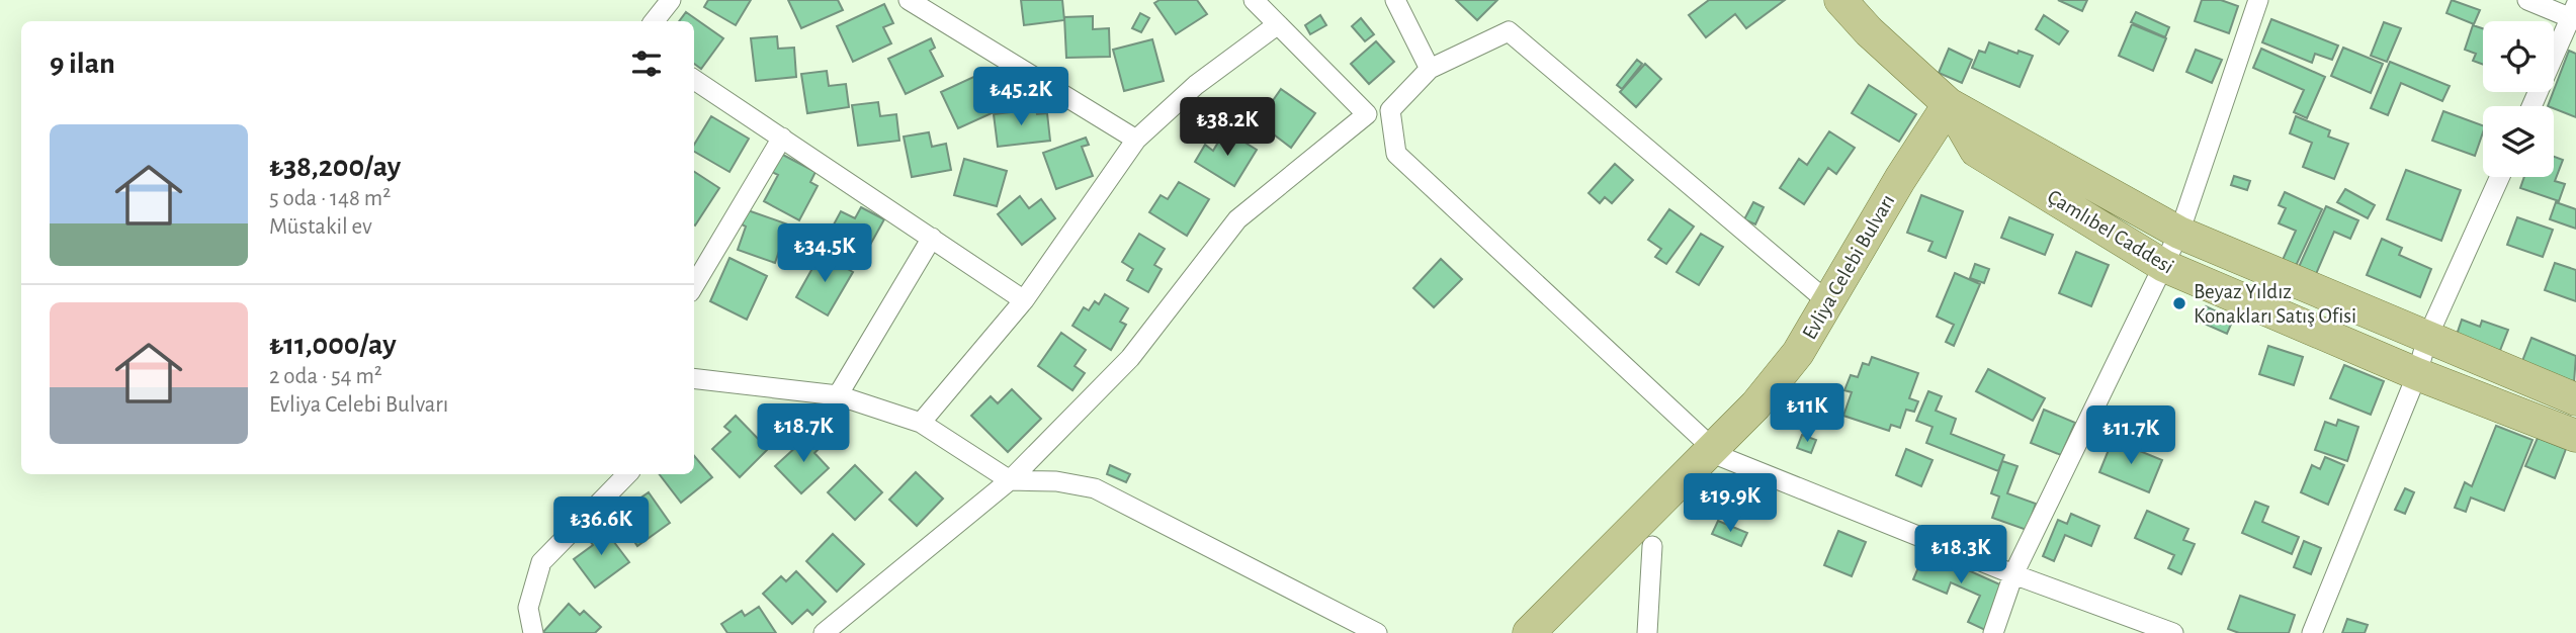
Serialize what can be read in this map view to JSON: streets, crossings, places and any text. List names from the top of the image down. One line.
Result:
{"streets":{"main road":["Çamlıbel Caddesi","Evliya Celebi Bulvarı"]},"crossings":[["Çamlıbel Caddesi","Evliya Celebi Bulvarı"]],"places":["Beyaz Yıldız Konakları Satış Ofisi"],"page":{"heading":"9 ilan","price":["₺45.2K","₺38.2K","₺34.5K","₺11K","₺18.7K","₺11.7K","₺19.9K","₺36.6K","₺18.3K"],"list":[{"name":"₺38,200/ay","note":"5 oda · 148 m² · Müstakil ev"},{"name":"₺11,000/ay","note":"2 oda · 54 m² · Evliya Celebi Bulvarı"}]}}
